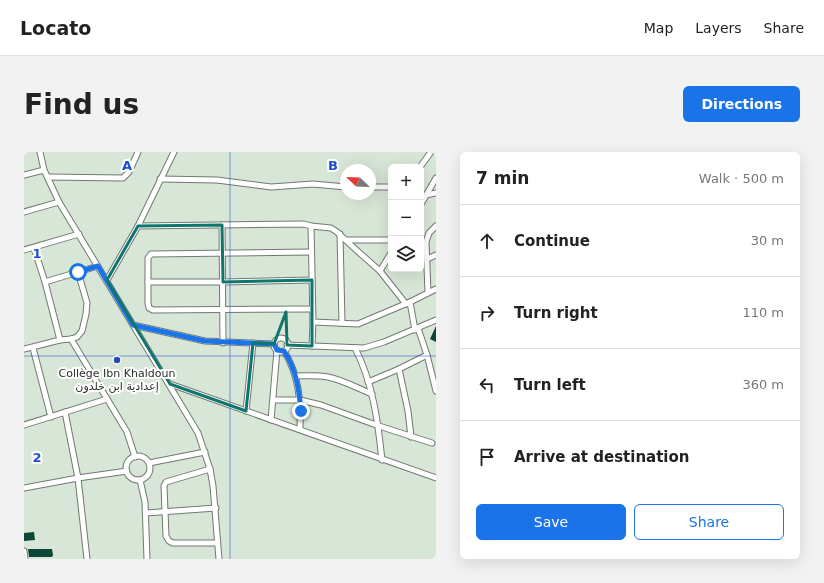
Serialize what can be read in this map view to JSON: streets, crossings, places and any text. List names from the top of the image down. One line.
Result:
{"places":["Collège Ibn Khaldoun إعدادية ابن خلدون"],"north":"top left","page":{"header":"Locato","nav":["Map","Layers","Share"],"buttons":["Directions",["Save","Share"]],"title":"Find us","heading":["7 min","Walk · 500 m"],"map_buttons":["+","−"],"list":[["Continue","30 m"],["Turn right","110 m"],["Turn left","360 m"],"Arrive at destination"]},"grid":{"columns":["A","B"],"rows":["1","2"]}}
